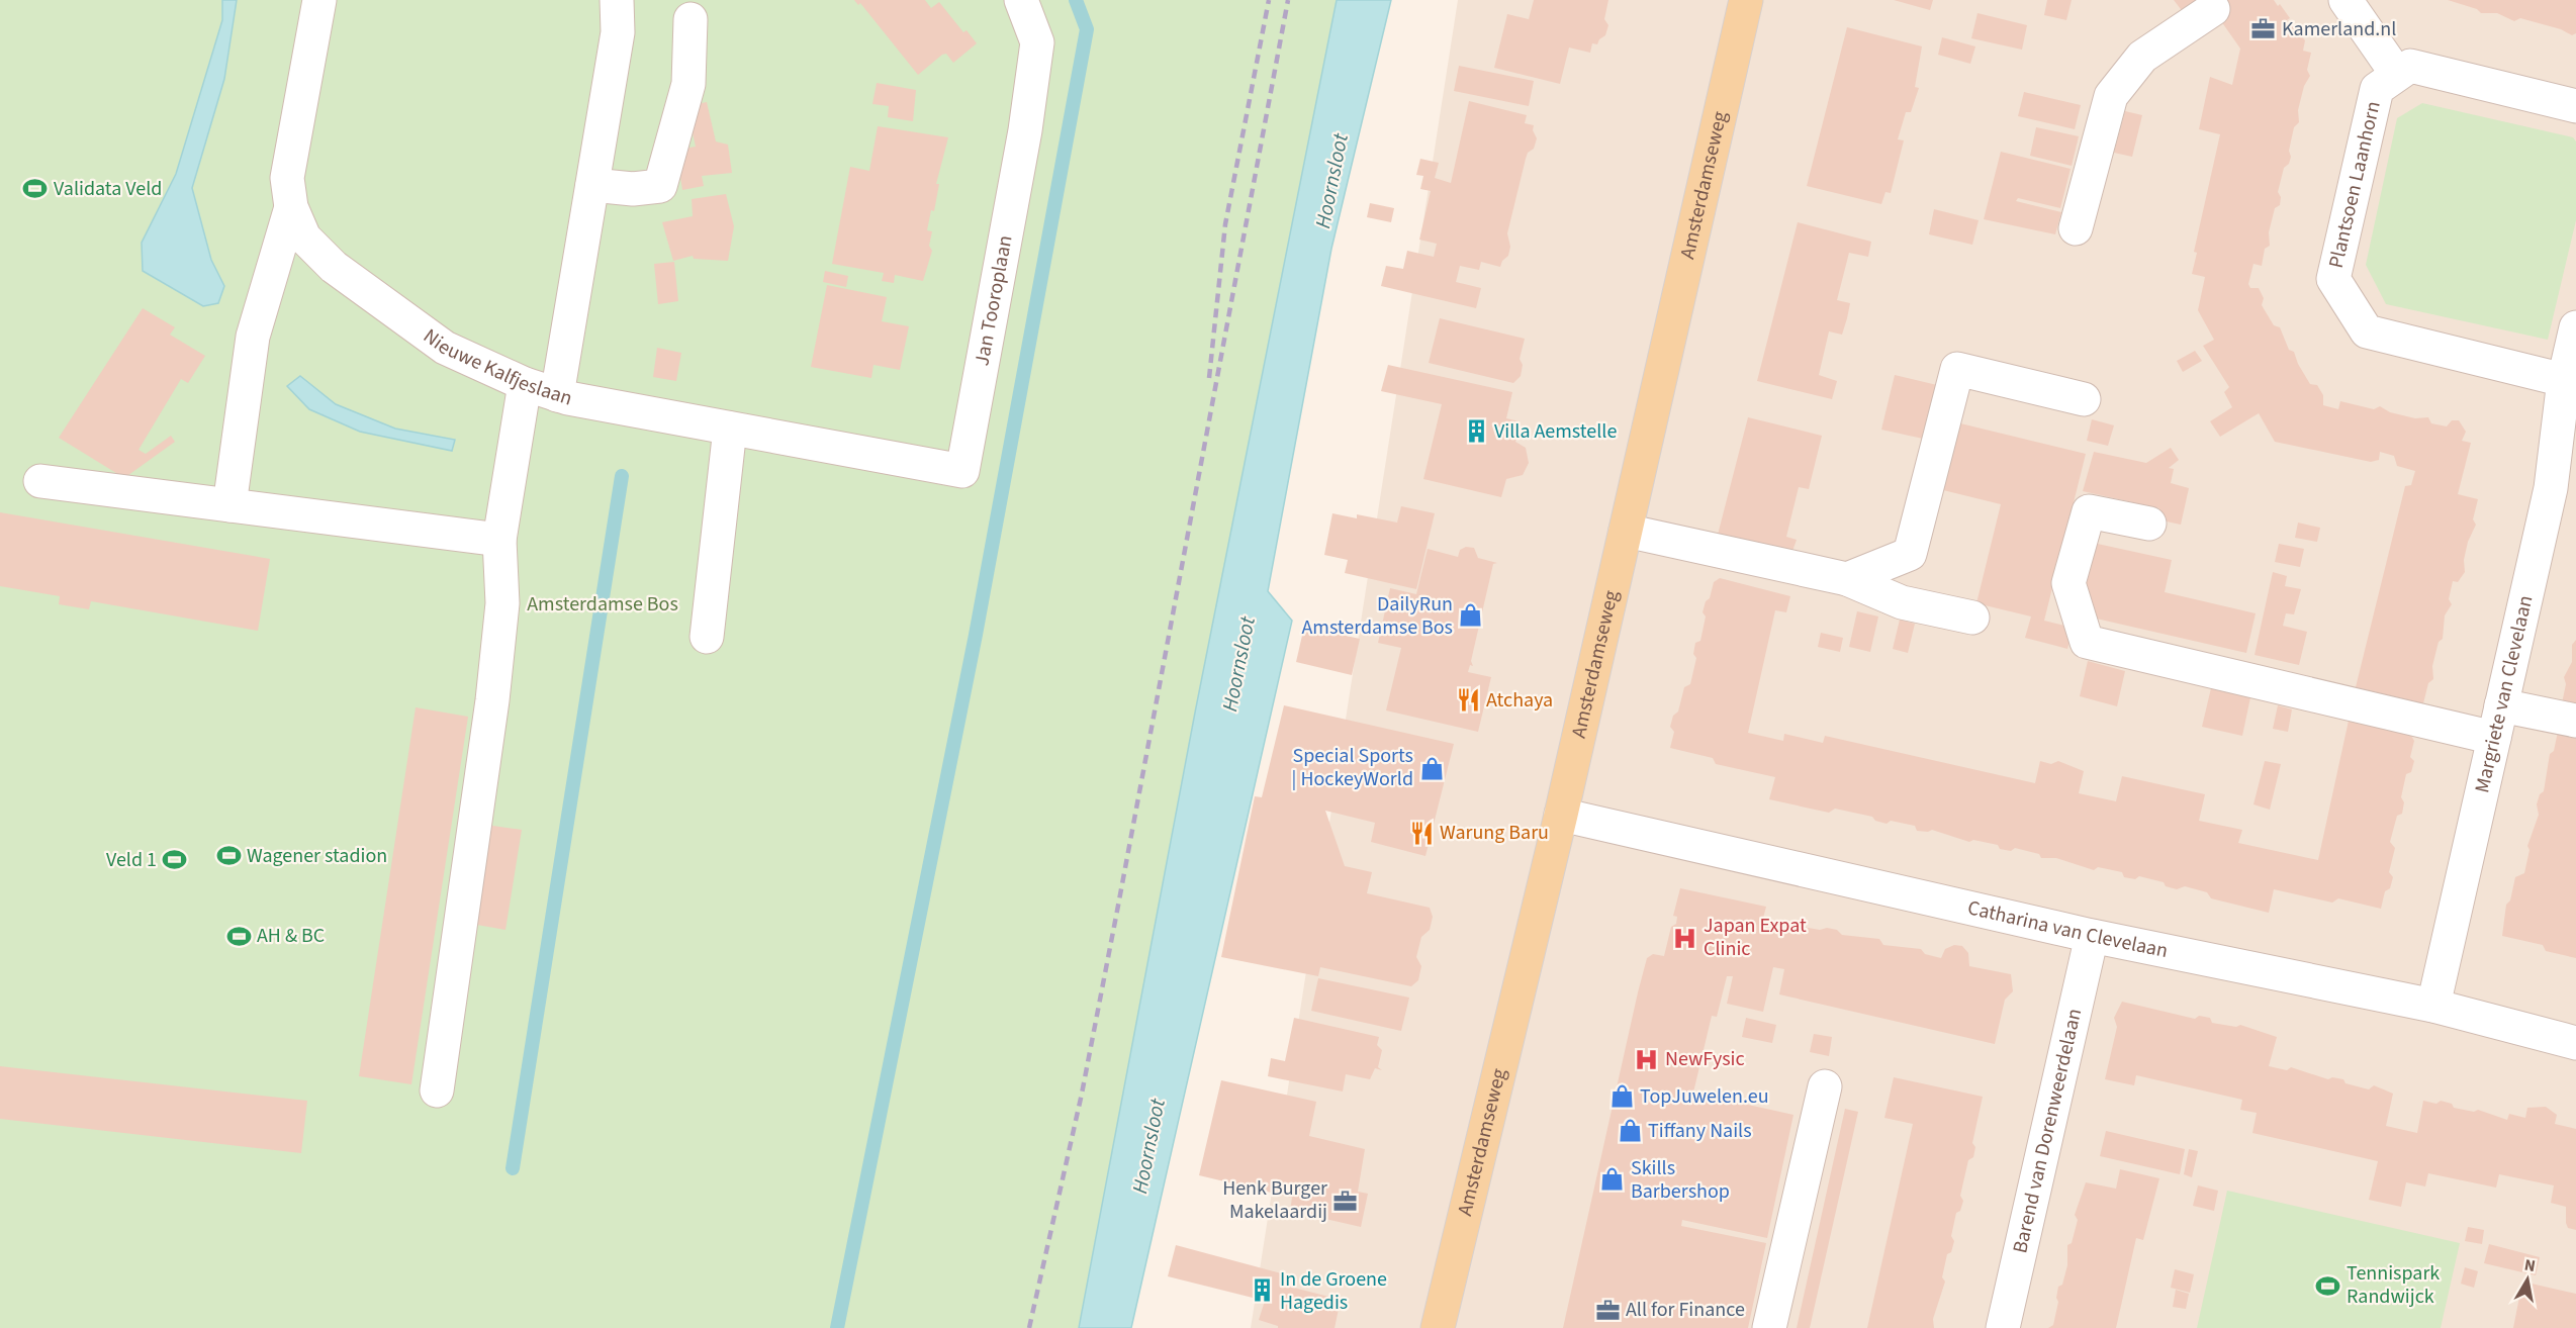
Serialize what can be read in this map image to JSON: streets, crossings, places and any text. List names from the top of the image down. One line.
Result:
{"streets":{"main road":["Amsterdamseweg"],"street":["Plantsoen Laanhorn","Jan Tooroplaan","Nieuwe Kalfjeslaan","Margriete van Clevelaan","Catharina van Clevelaan","Barend van Dorenweerdelaan"]},"crossings":[["Plantsoen Laanhorn","Margriete van Clevelaan"],["Amsterdamseweg","Catharina van Clevelaan"],["Jan Tooroplaan","Nieuwe Kalfjeslaan"],["Margriete van Clevelaan","Catharina van Clevelaan"],["Catharina van Clevelaan","Barend van Dorenweerdelaan"]],"water":["Hoornsloot"],"parks":["Amsterdamse Bos"],"places":{"office":["Kamerland.nl","Henk Burger Makelaardij","All for Finance"],"sports":["Validata Veld","Wagener stadion","Veld 1","AH & BC","Tennispark Randwijck"],"building":["Villa Aemstelle","In de Groene Hagedis"],"shop":["DailyRun Amsterdamse Bos","Special Sports | HockeyWorld","TopJuwelen.eu","Tiffany Nails","Skills Barbershop"],"restaurant":["Atchaya","Warung Baru"],"hospital":["Japan Expat Clinic","NewFysic"]},"north":"top"}
